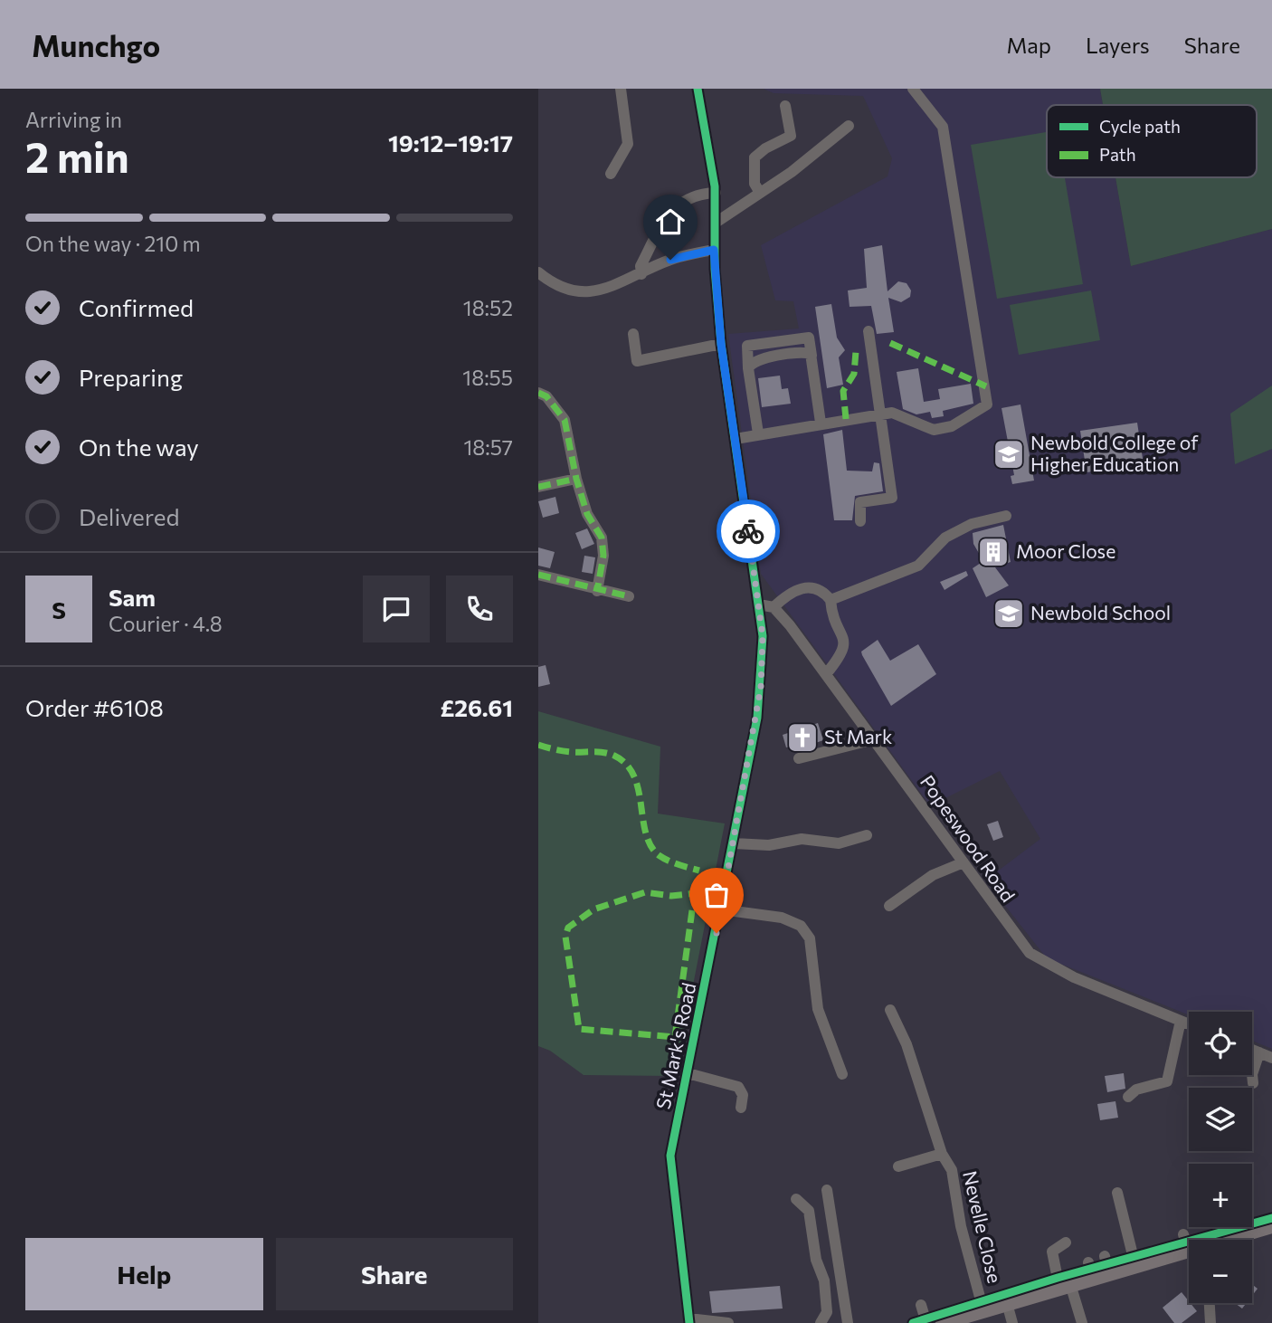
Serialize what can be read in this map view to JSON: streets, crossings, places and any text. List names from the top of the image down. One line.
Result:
{"streets":{"street":["Popeswood Road","St Mark's Road","Nevelle Close"]},"places":{"school or university":["Newbold College of Higher Education","Newbold School"],"building":["Moor Close"],"church":["St Mark"]},"legend":["Cycle path","Path"],"page":{"header":"Munchgo","nav":["Map","Layers","Share"],"heading":["2 min","Arriving in","19:12–19:17"],"panel":["Sam","Courier · 4.8","Order #6108","£26.61"],"bar":"On the way · 210 m","list":[["Confirmed","18:52"],["Preparing","18:55"],["On the way","18:57"],"Delivered"],"round":"S","map_buttons":["+","−"],"buttons":["Help","Share"]}}
